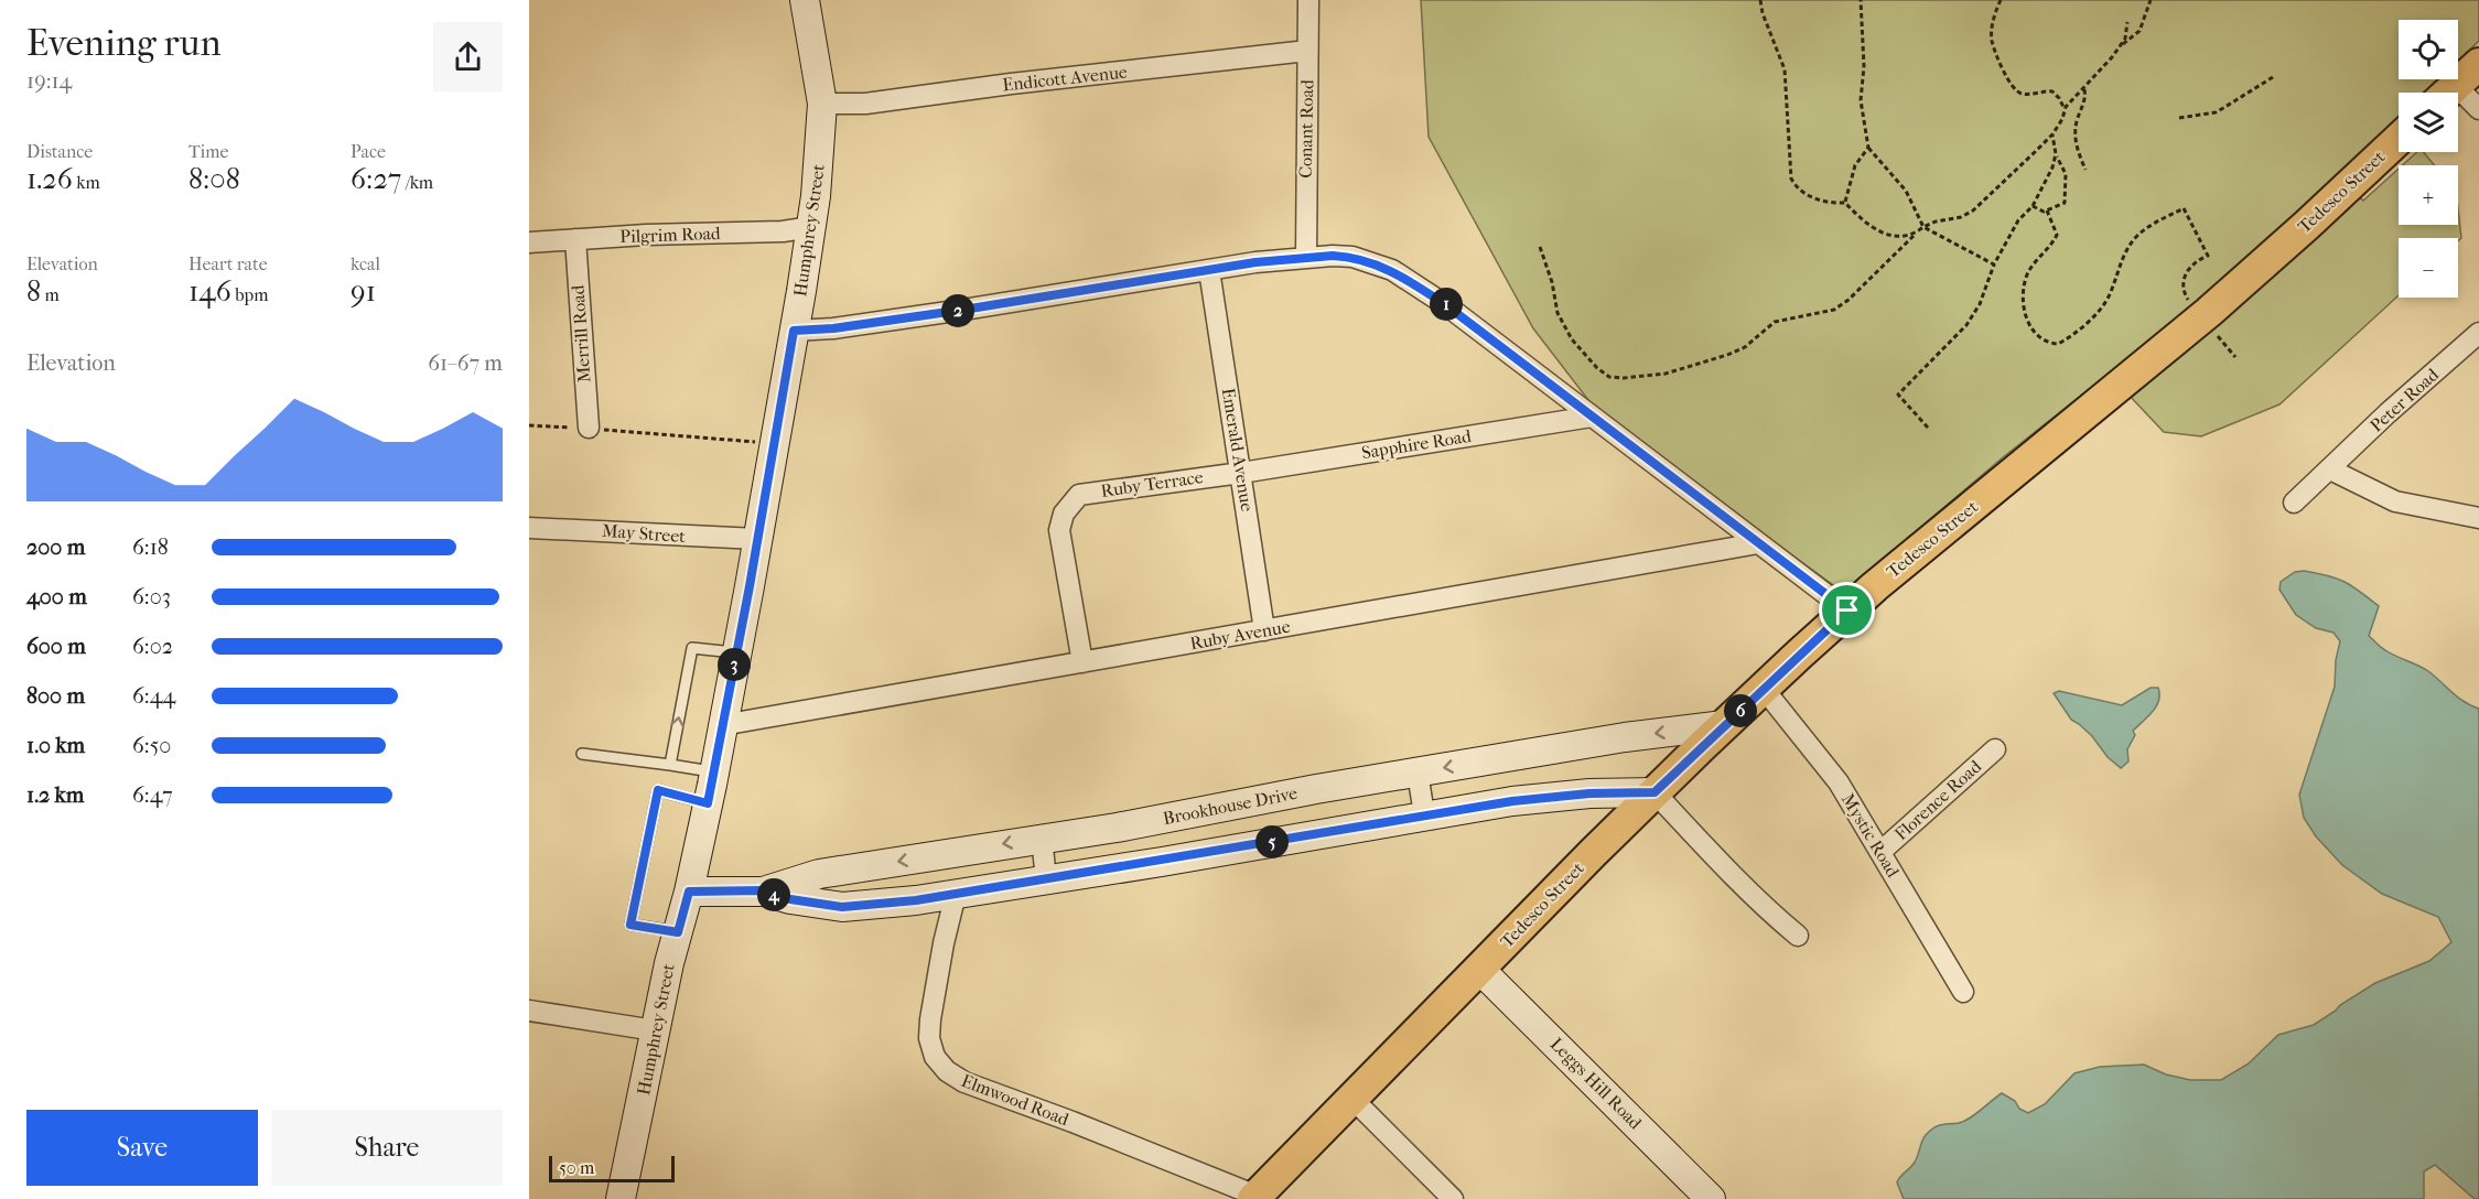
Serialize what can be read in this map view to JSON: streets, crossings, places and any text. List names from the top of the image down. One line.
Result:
{"streets":{"main road":["Tedesco Street","Humphrey Street","Brookhouse Drive","Leggs Hill Road"],"street":["Endicott Avenue","Conant Road","Pilgrim Road","Merrill Road","Peter Road","Sapphire Road","Emerald Avenue","Ruby Terrace","May Street","Ruby Avenue","Florence Road","Mystic Road","Elmwood Road"]},"crossings":[["Endicott Avenue","Conant Road"],["Endicott Avenue","Humphrey Street"],["Tedesco Street","Brookhouse Drive"],["Tedesco Street","Mystic Road"],["Tedesco Street","Leggs Hill Road"],["Tedesco Street","Elmwood Road"],["Humphrey Street","Pilgrim Road"],["Humphrey Street","May Street"],["Humphrey Street","Ruby Avenue"],["Humphrey Street","Brookhouse Drive"],["Pilgrim Road","Merrill Road"],["Sapphire Road","Emerald Avenue"],["Sapphire Road","Ruby Terrace"],["Emerald Avenue","Ruby Terrace"],["Emerald Avenue","Ruby Avenue"],["Ruby Terrace","Ruby Avenue"],["Florence Road","Mystic Road"],["Brookhouse Drive","Elmwood Road"]],"scale_bar":"50 m","page":{"heading":["Evening run","19:14"],"map_buttons":["+","−"],"stats":[["Distance","1.26 km"],["Time","8:08"],["Pace","6:27 /km"],["Elevation","8 m"],["Heart rate","146 bpm"],["kcal","91"]],"pins":["1","2","3","6","5","4"],"chart":["Elevation","61–67 m"],"list":[{"name":"200 m","note":"6:18"},{"name":"400 m","note":"6:03"},{"name":"600 m","note":"6:02"},{"name":"800 m","note":"6:44"},{"name":"1.0 km","note":"6:50"},{"name":"1.2 km","note":"6:47"}],"buttons":["Save","Share"],"scale":"50 m"}}
